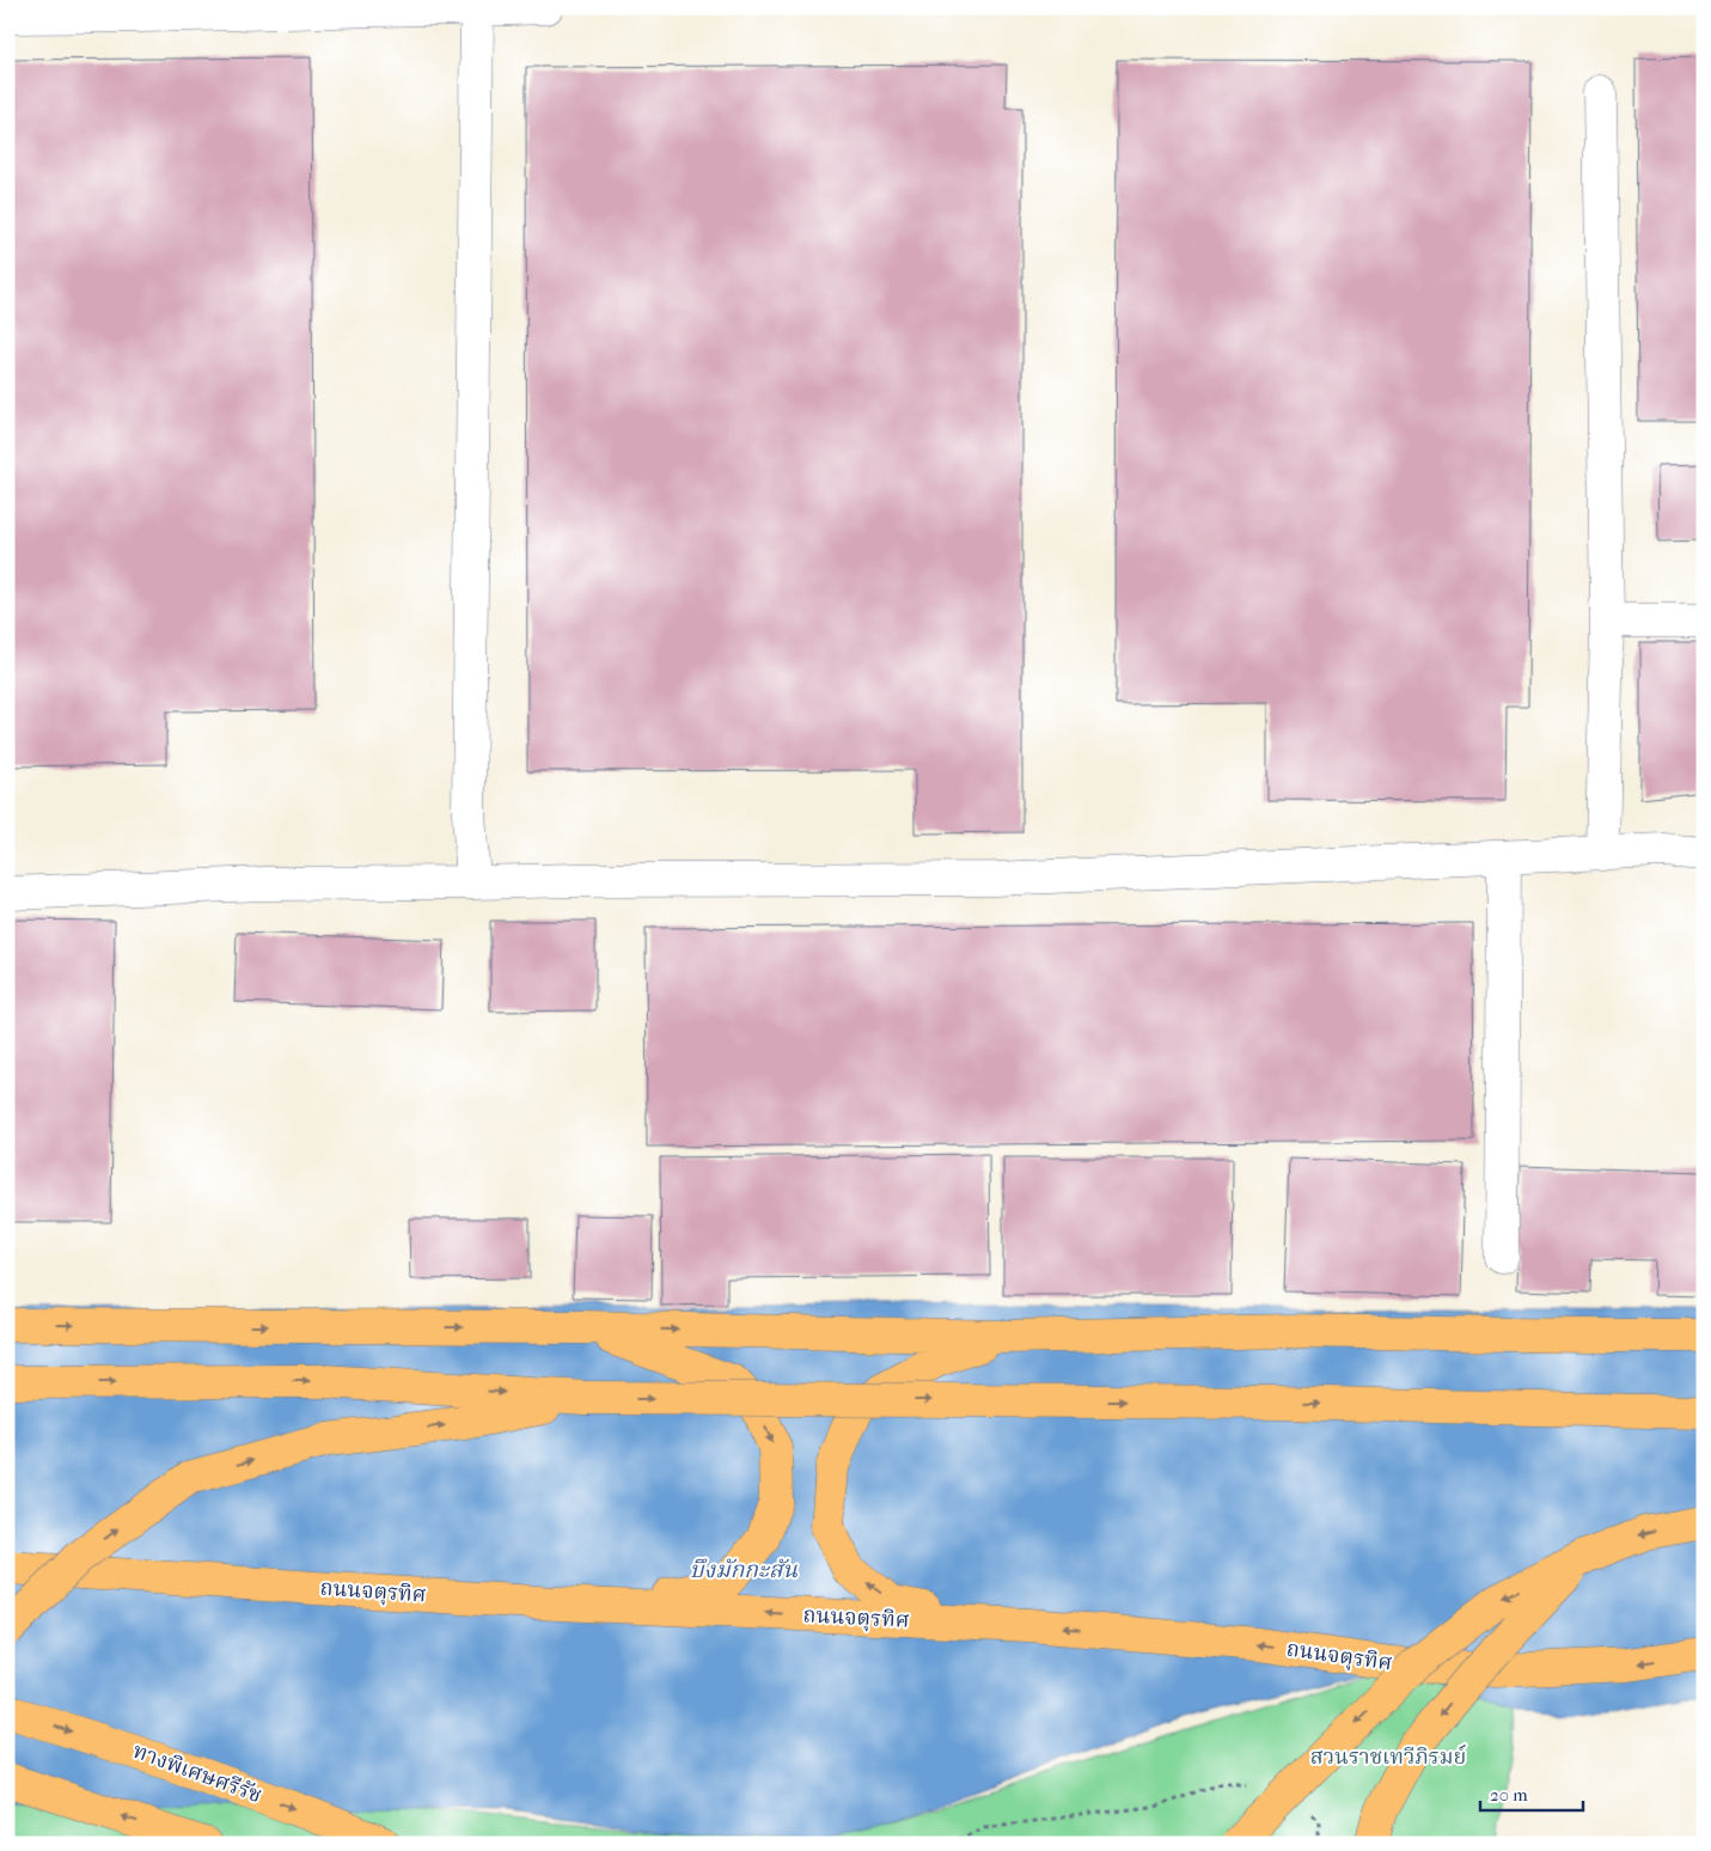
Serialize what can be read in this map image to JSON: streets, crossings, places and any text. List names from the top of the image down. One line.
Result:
{"streets":{"main road":["ถนนจตุรทิศ","ทางพิเศษศรีรัช"]},"water":["บึงมักกะสัน"],"parks":["สวนราชเทวีภิรมย์"],"scale_bar":"20 m"}
